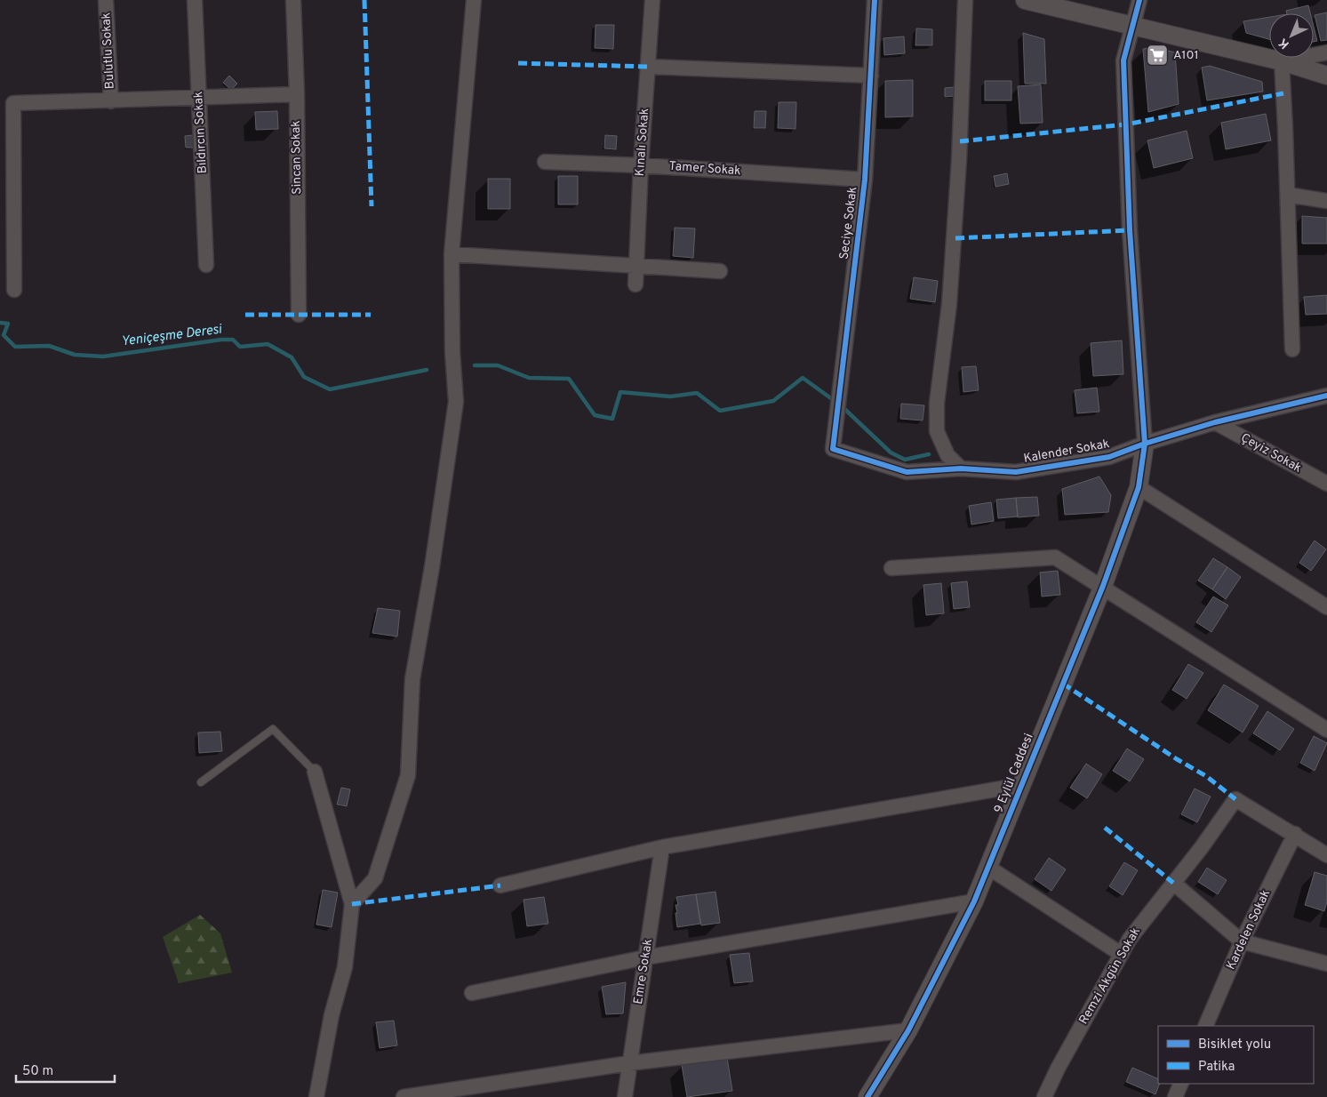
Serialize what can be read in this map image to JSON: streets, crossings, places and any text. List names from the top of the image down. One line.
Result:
{"streets":{"street":["Bulutlu Sokak","Bıldırcın Sokak","Kınalı Sokak","Sincan Sokak","Tamer Sokak","Seciye Sokak","Kalender Sokak","Çeyiz Sokak","9 Eylül Caddesi","Kardelen Sokak","Emre Sokak","Remzi Akgün Sokak"]},"crossings":[["Kınalı Sokak","Tamer Sokak"],["Tamer Sokak","Seciye Sokak"],["Seciye Sokak","Kalender Sokak"],["Kalender Sokak","Çeyiz Sokak"],["Kalender Sokak","9 Eylül Caddesi"],["Kardelen Sokak","Remzi Akgün Sokak"]],"water":["Yeniçeşme Deresi"],"places":{"supermarket":["A101"]},"legend":["Bisiklet yolu","Patika"],"scale_bar":"50 m","north":"bottom left"}
